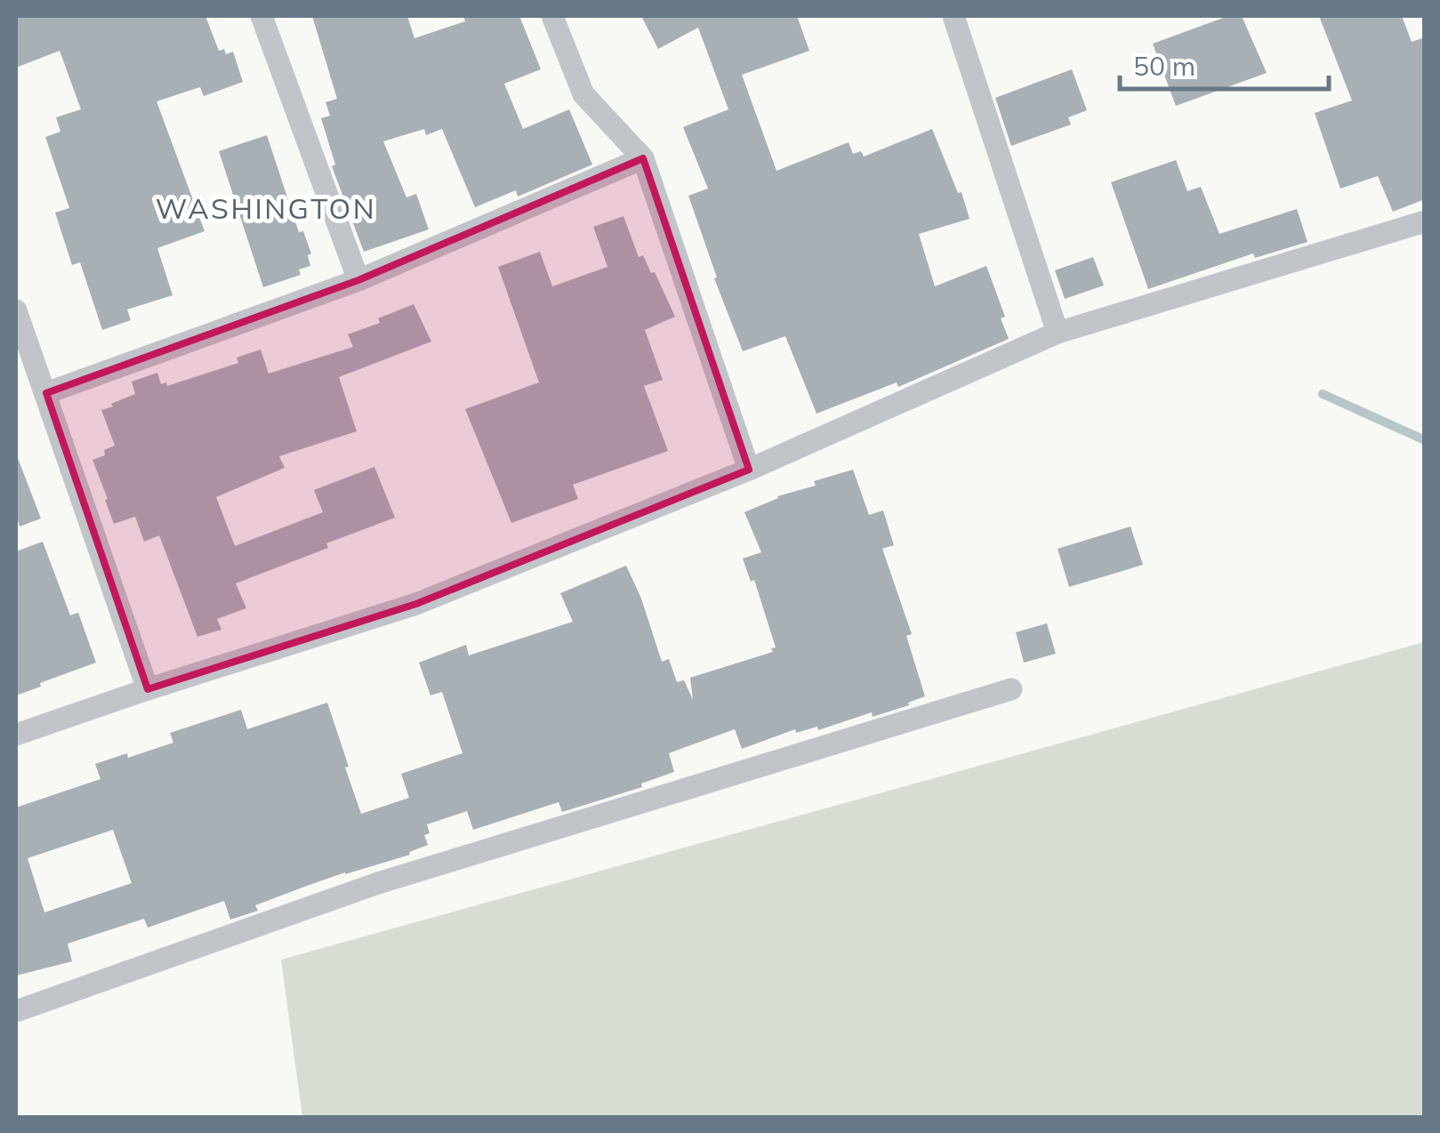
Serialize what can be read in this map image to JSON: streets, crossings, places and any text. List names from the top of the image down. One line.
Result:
{"districts":["WASHINGTON"],"scale_bar":"50 m"}
